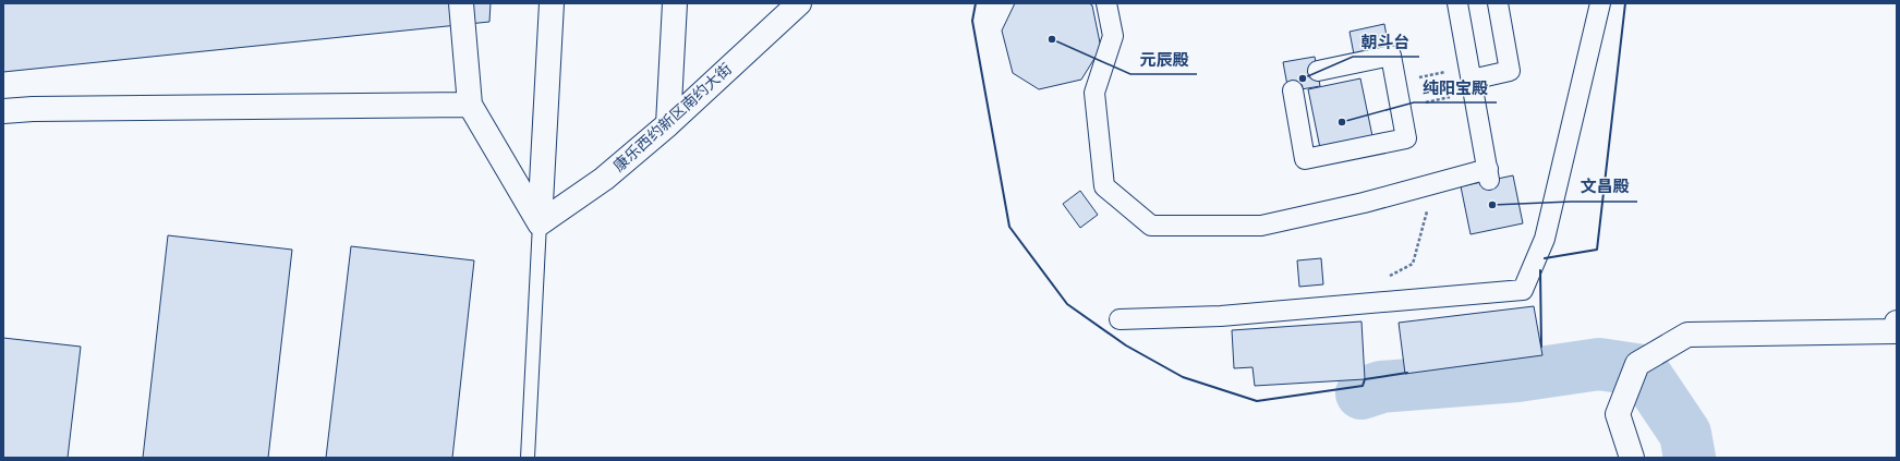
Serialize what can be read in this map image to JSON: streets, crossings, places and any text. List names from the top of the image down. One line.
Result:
{"streets":{"street":["康乐西约新区南约大街"]},"places":["元辰殿","朝斗台","纯阳宝殿","文昌殿"]}
